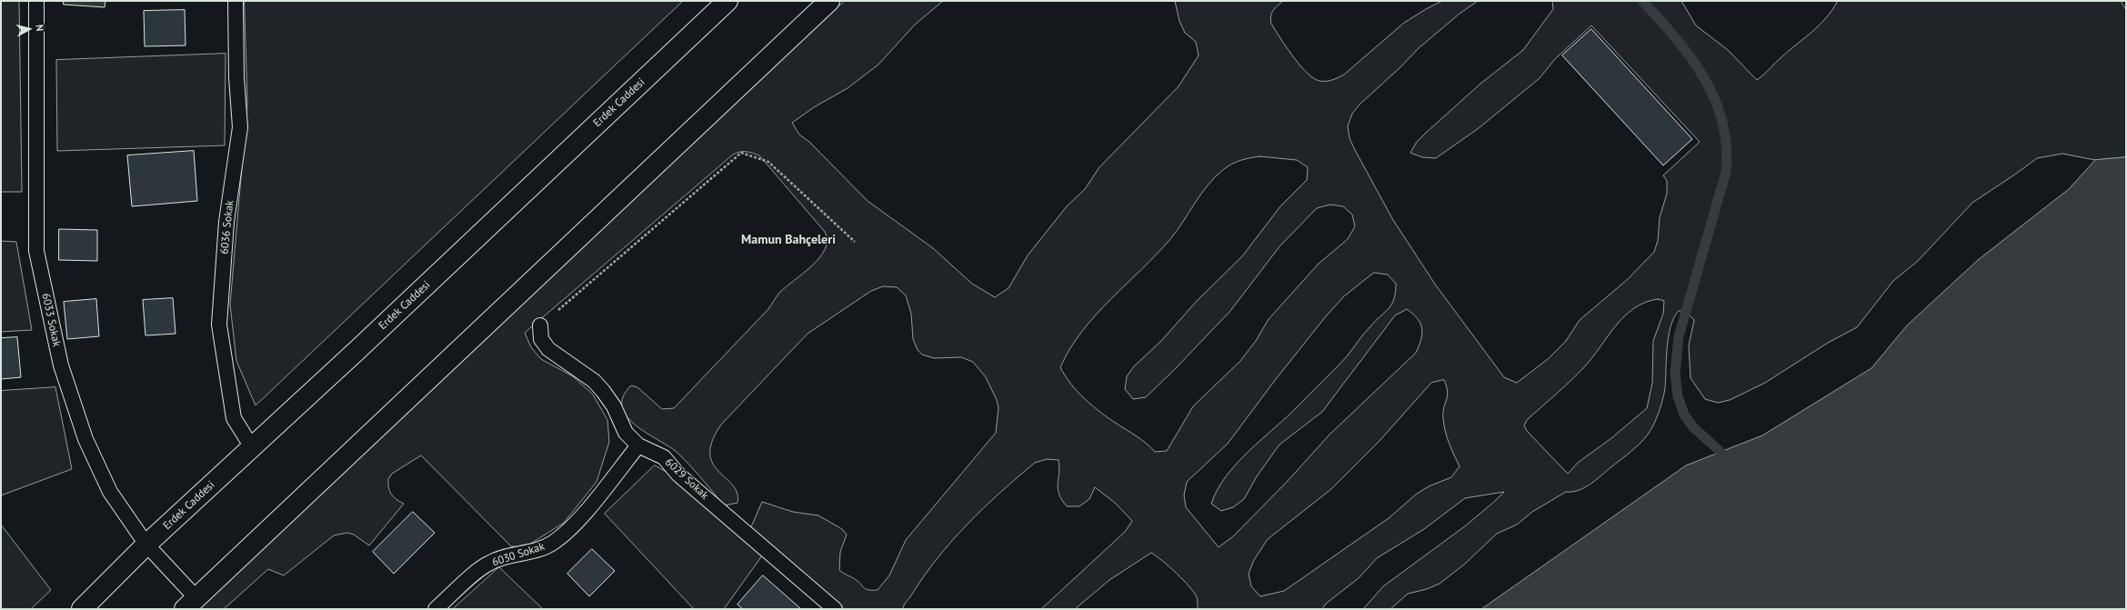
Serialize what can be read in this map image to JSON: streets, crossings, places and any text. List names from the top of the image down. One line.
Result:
{"streets":{"main road":["Erdek Caddesi"],"lane":["6036 Sokak","6033 Sokak","6029 Sokak","6030 Sokak"]},"crossings":[["Erdek Caddesi","6036 Sokak"],["Erdek Caddesi","6033 Sokak"],["6029 Sokak","6030 Sokak"]],"districts":["Mamun Bahçeleri"],"north":"right"}
